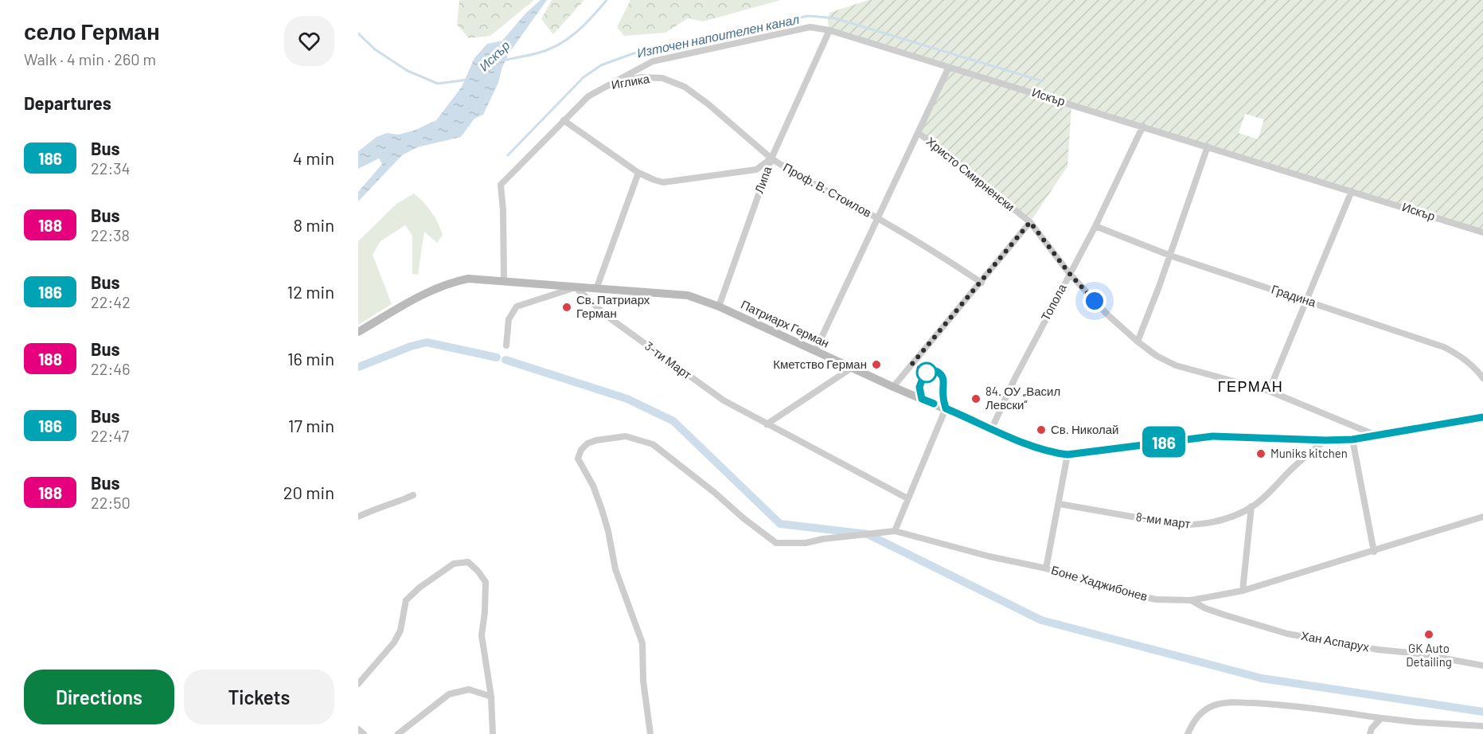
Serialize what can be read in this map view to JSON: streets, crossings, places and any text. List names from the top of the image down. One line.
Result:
{"streets":{"street":["Иглика","Искър","Христо Смирненски","Липа","Проф. В. Стоилов","Градина","Топола","Патриарх Герман","3-ти Март","8-ми март","Боне Хаджибонев","Хан Аспарух"]},"crossings":[["Иглика","Искър"],["Иглика","Липа"],["Иглика","Проф. В. Стоилов"],["Иглика","Патриарх Герман"],["Искър","Липа"],["Искър","Топола"],["Христо Смирненски","Топола"],["Христо Смирненски","Патриарх Герман"],["Липа","Проф. В. Стоилов"],["Липа","Патриарх Герман"],["Градина","Топола"],["Топола","Патриарх Герман"],["Патриарх Герман","3-ти Март"],["Патриарх Герман","8-ми март"],["Боне Хаджибонев","Хан Аспарух"]],"districts":["ГЕРМАН"],"water":["Източен напоителен канал","Искър"],"places":["Св. Патриарх Герман","Кметство Герман","84. ОУ „Васил Левски“","Св. Николай","Muniks kitchen","GK Auto Detailing"],"lines":["bus line 186"],"page":{"heading":[["село Герман","Walk · 4 min · 260 m"],"Departures"],"on_map":"186","list":[{"mark":"186","name":"Bus","note":"22:34","value":"4 min"},{"mark":"188","name":"Bus","note":"22:38","value":"8 min"},{"mark":"186","name":"Bus","note":"22:42","value":"12 min"},{"mark":"188","name":"Bus","note":"22:46","value":"16 min"},{"mark":"186","name":"Bus","note":"22:47","value":"17 min"},{"mark":"188","name":"Bus","note":"22:50","value":"20 min"}],"buttons":["Directions","Tickets"]}}
